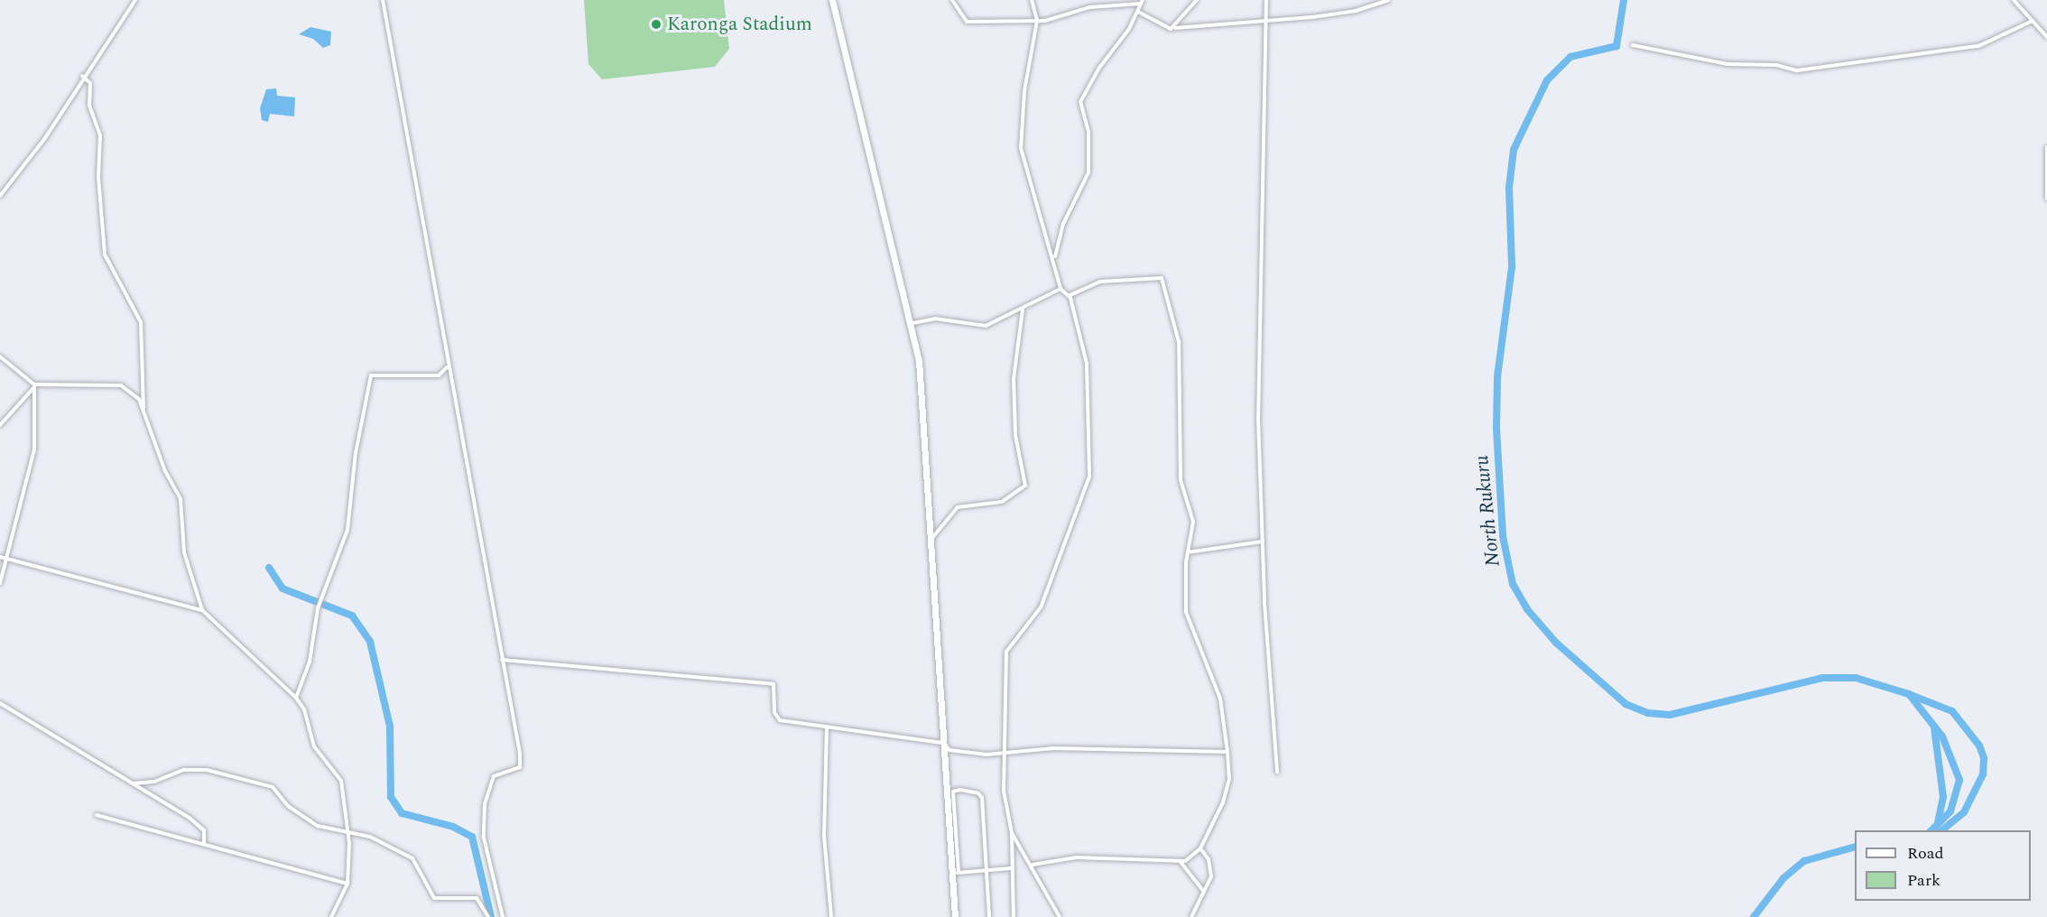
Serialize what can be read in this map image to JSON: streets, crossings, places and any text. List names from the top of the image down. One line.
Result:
{"water":["North Rukuru"],"places":["Karonga Stadium"],"legend":["Road","Park"]}
